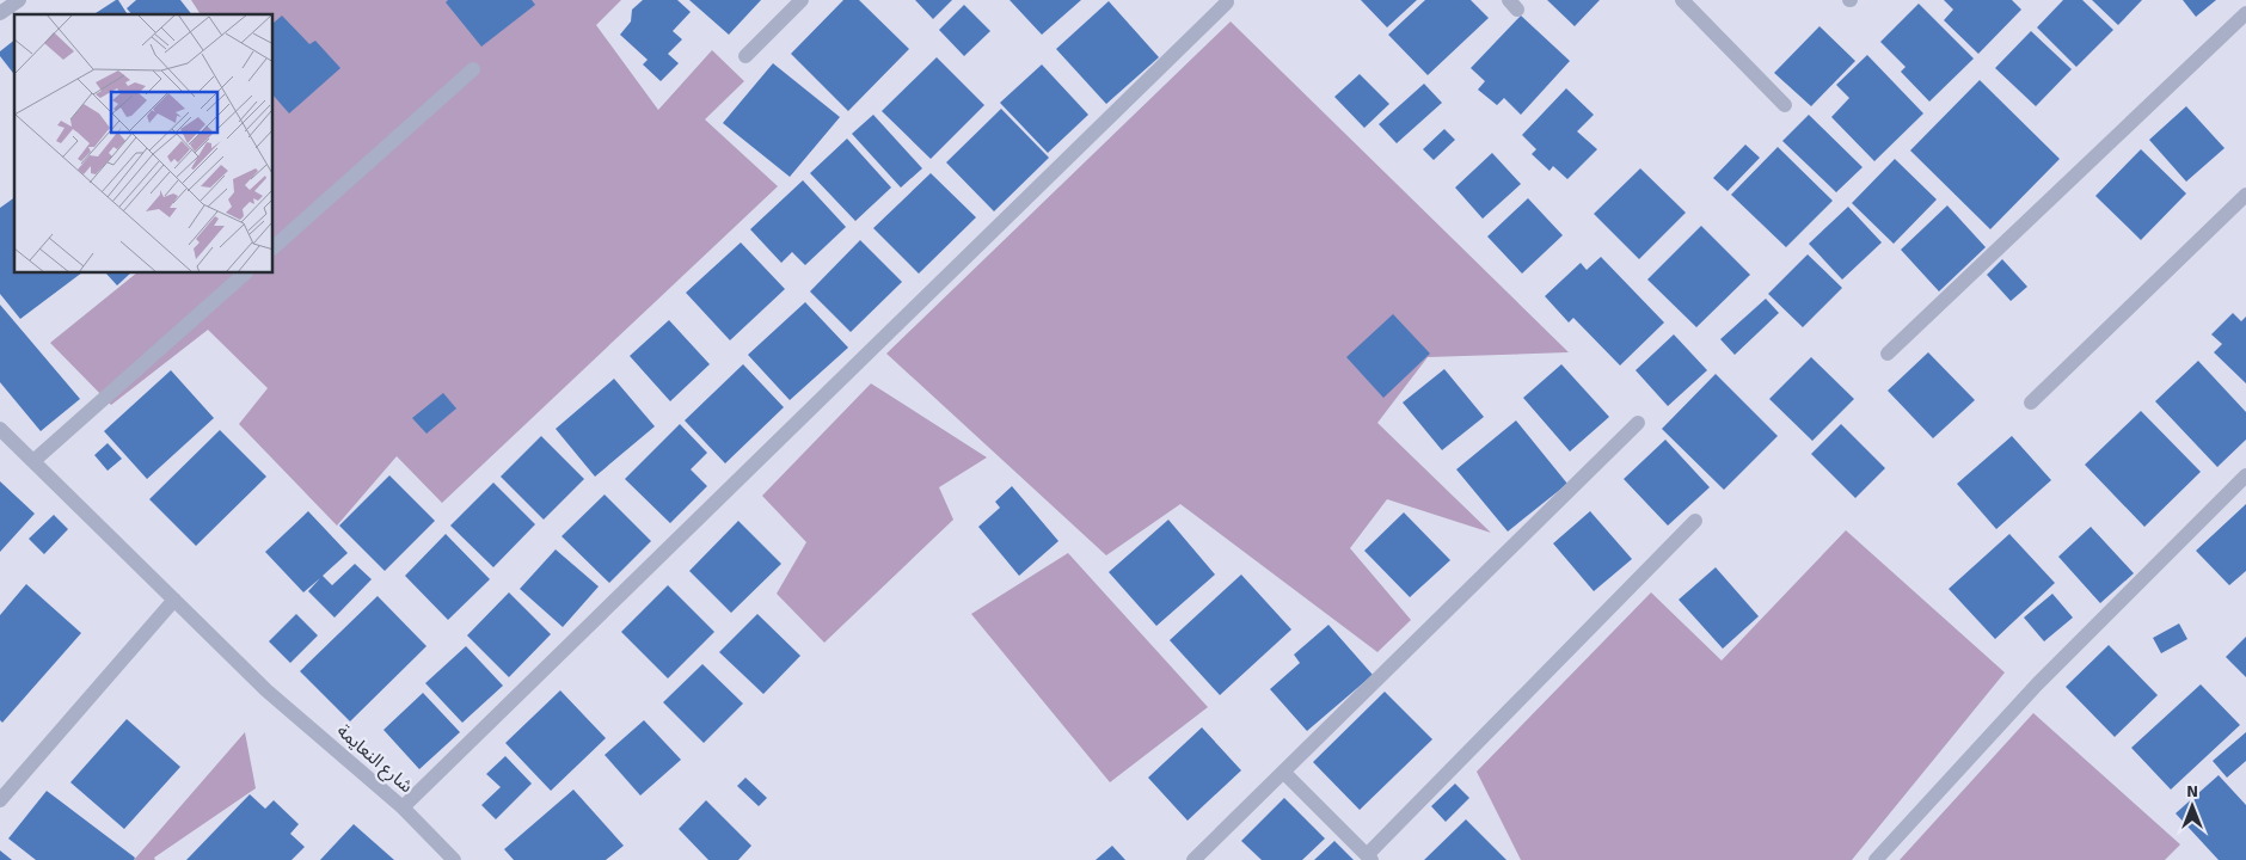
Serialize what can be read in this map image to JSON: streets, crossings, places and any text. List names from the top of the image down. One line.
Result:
{"streets":{"street":["شارع النعايمة"]},"north":"top"}
